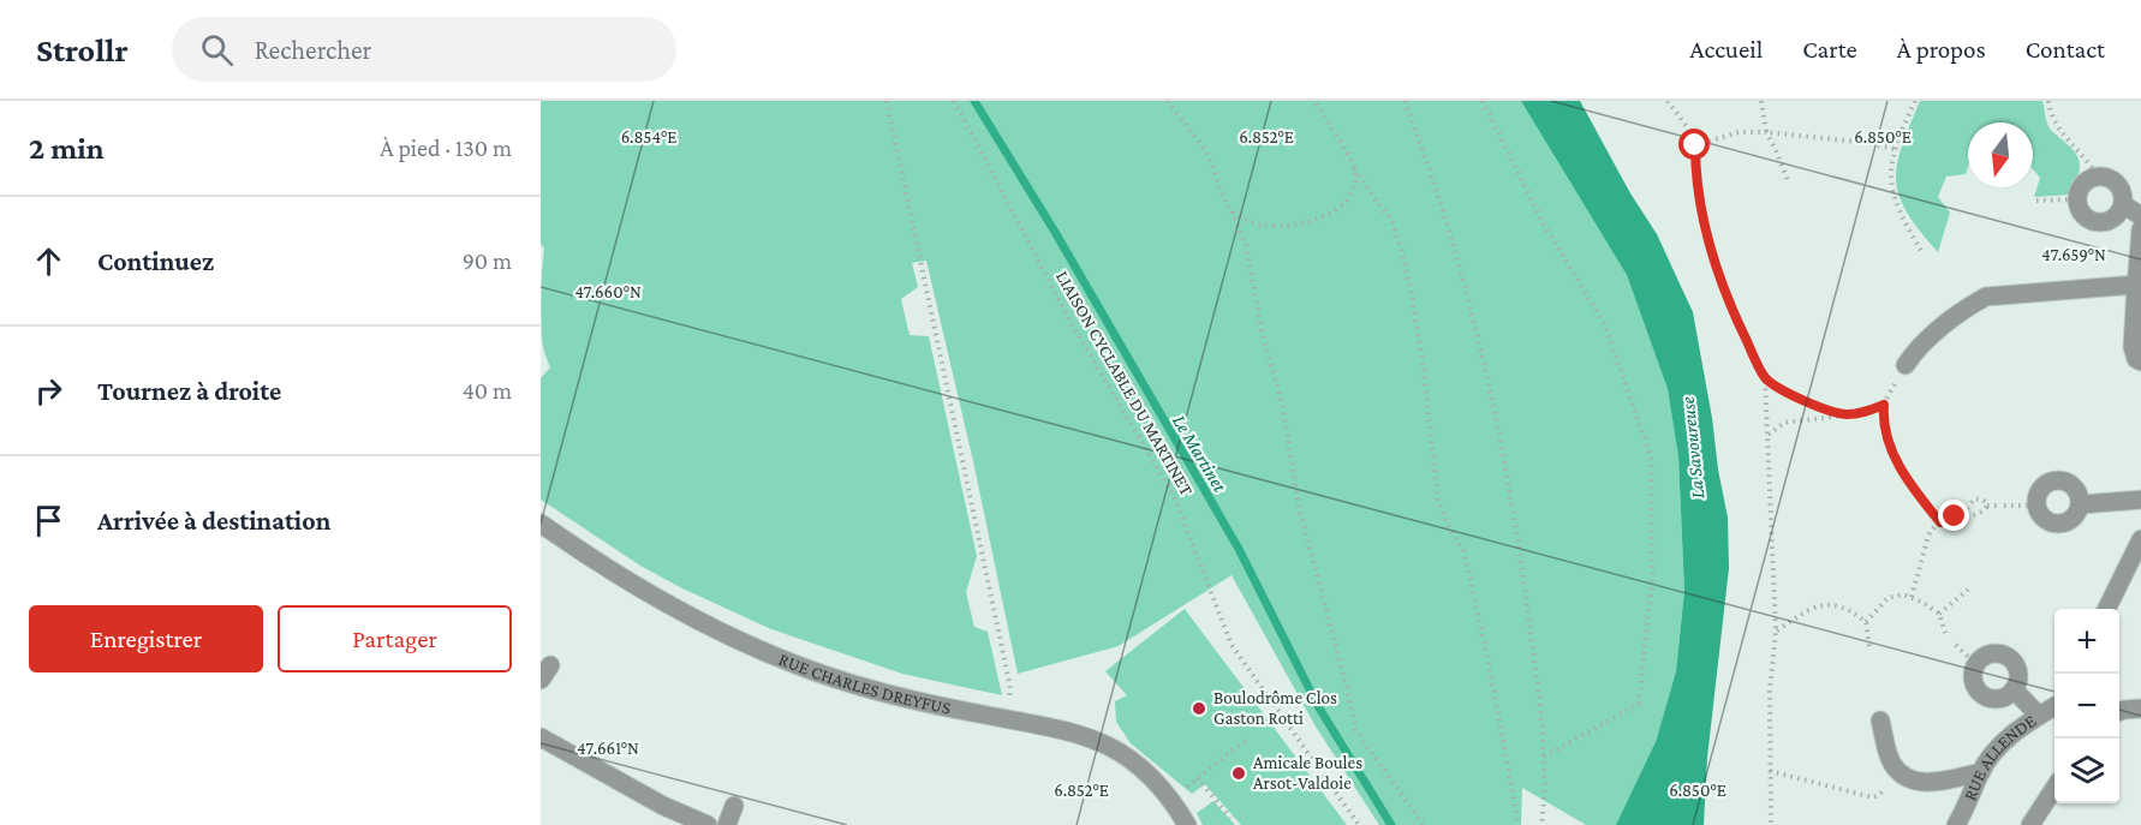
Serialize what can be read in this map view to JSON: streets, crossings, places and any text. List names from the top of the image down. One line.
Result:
{"streets":{"street":["RUE CHARLES DREYFUS","RUE ALLENDE"],"path":["LIAISON CYCLABLE DU MARTINET"]},"water":["La Savoureuse","Le Martinet"],"places":["Boulodrôme Clos Gaston Rotti","Amicale Boules Arsot-Valdoie"],"north":"bottom","page":{"header":"Strollr","search":"Rechercher","nav":["Accueil","Carte","À propos","Contact"],"heading":["2 min","À pied · 130 m"],"list":[["Continuez","90 m"],["Tournez à droite","40 m"],"Arrivée à destination"],"buttons":["Enregistrer","Partager"],"map_buttons":["+","−"]},"coordinates":["6.854°E","6.852°E","6.850°E","47.659°N","47.660°N","47.661°N"]}
